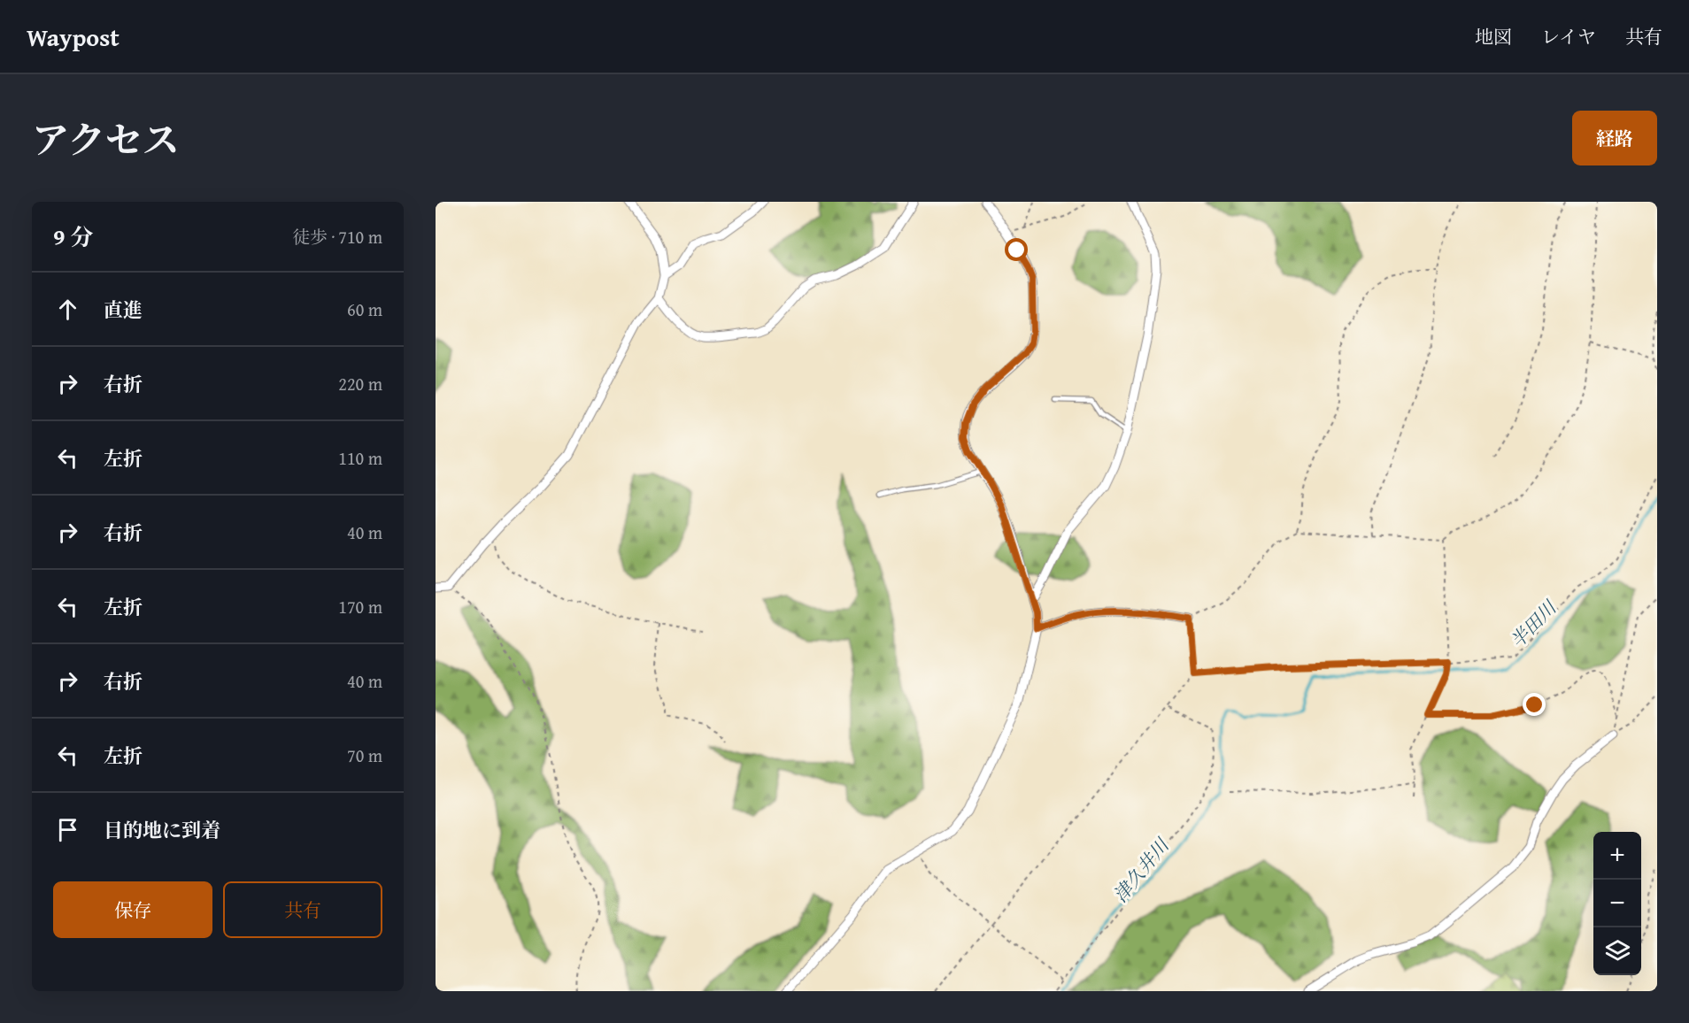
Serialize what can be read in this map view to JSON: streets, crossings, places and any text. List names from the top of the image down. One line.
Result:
{"water":["半田川","津久井川"],"page":{"header":"Waypost","nav":["地図","レイヤ","共有"],"title":"アクセス","buttons":["経路",["保存","共有"]],"heading":["9 分","徒歩 · 710 m"],"list":[["直進","60 m"],["右折","220 m"],["左折","110 m"],["右折","40 m"],["左折","170 m"],["右折","40 m"],["左折","70 m"],"目的地に到着"],"map_buttons":["+","−"]}}
